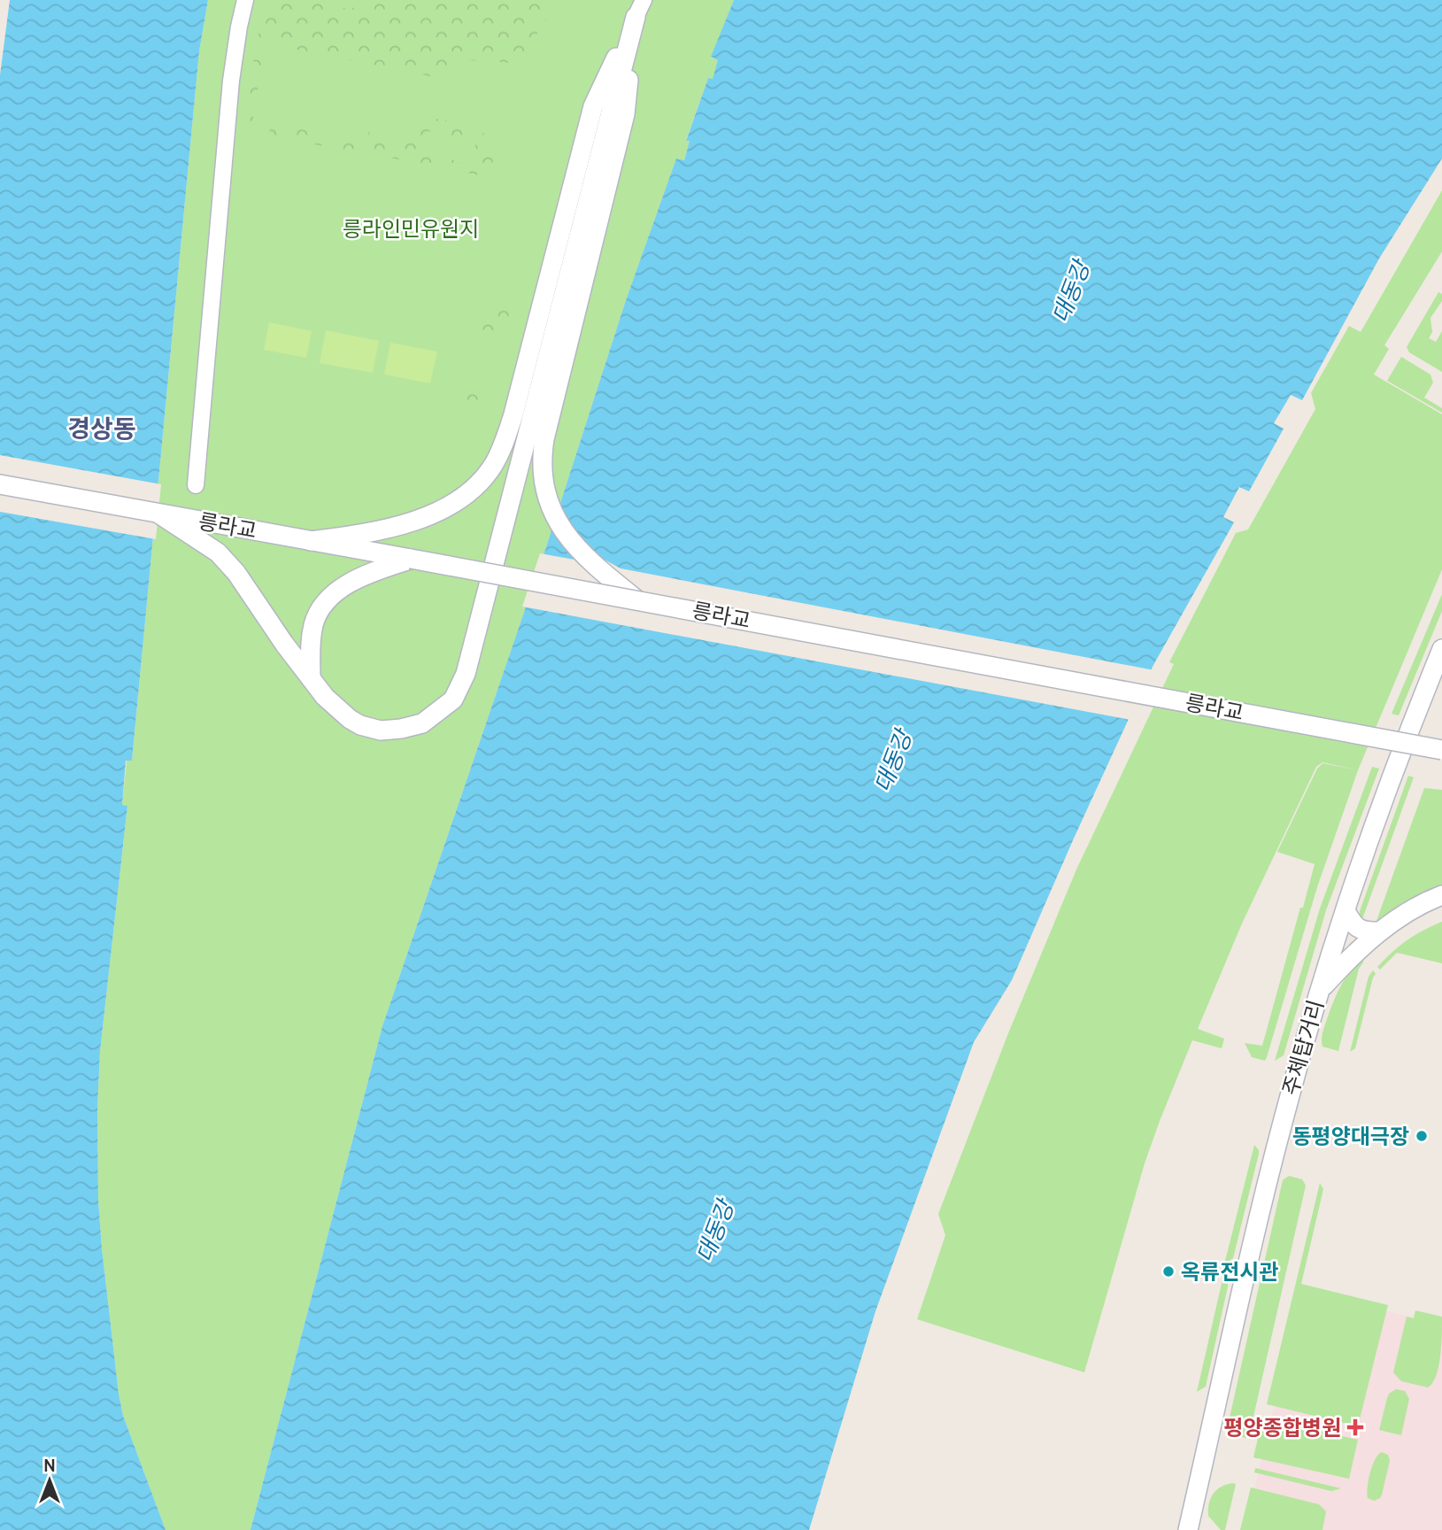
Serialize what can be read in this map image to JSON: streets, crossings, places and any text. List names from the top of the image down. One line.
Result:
{"streets":{"main road":["릉라교","주체탑거리"]},"districts":["경상동"],"water":["대동강"],"parks":["릉라인민유원지"],"places":{"other":["동평양대극장","옥류전시관"],"health":["평양종합병원"]},"north":"top"}
